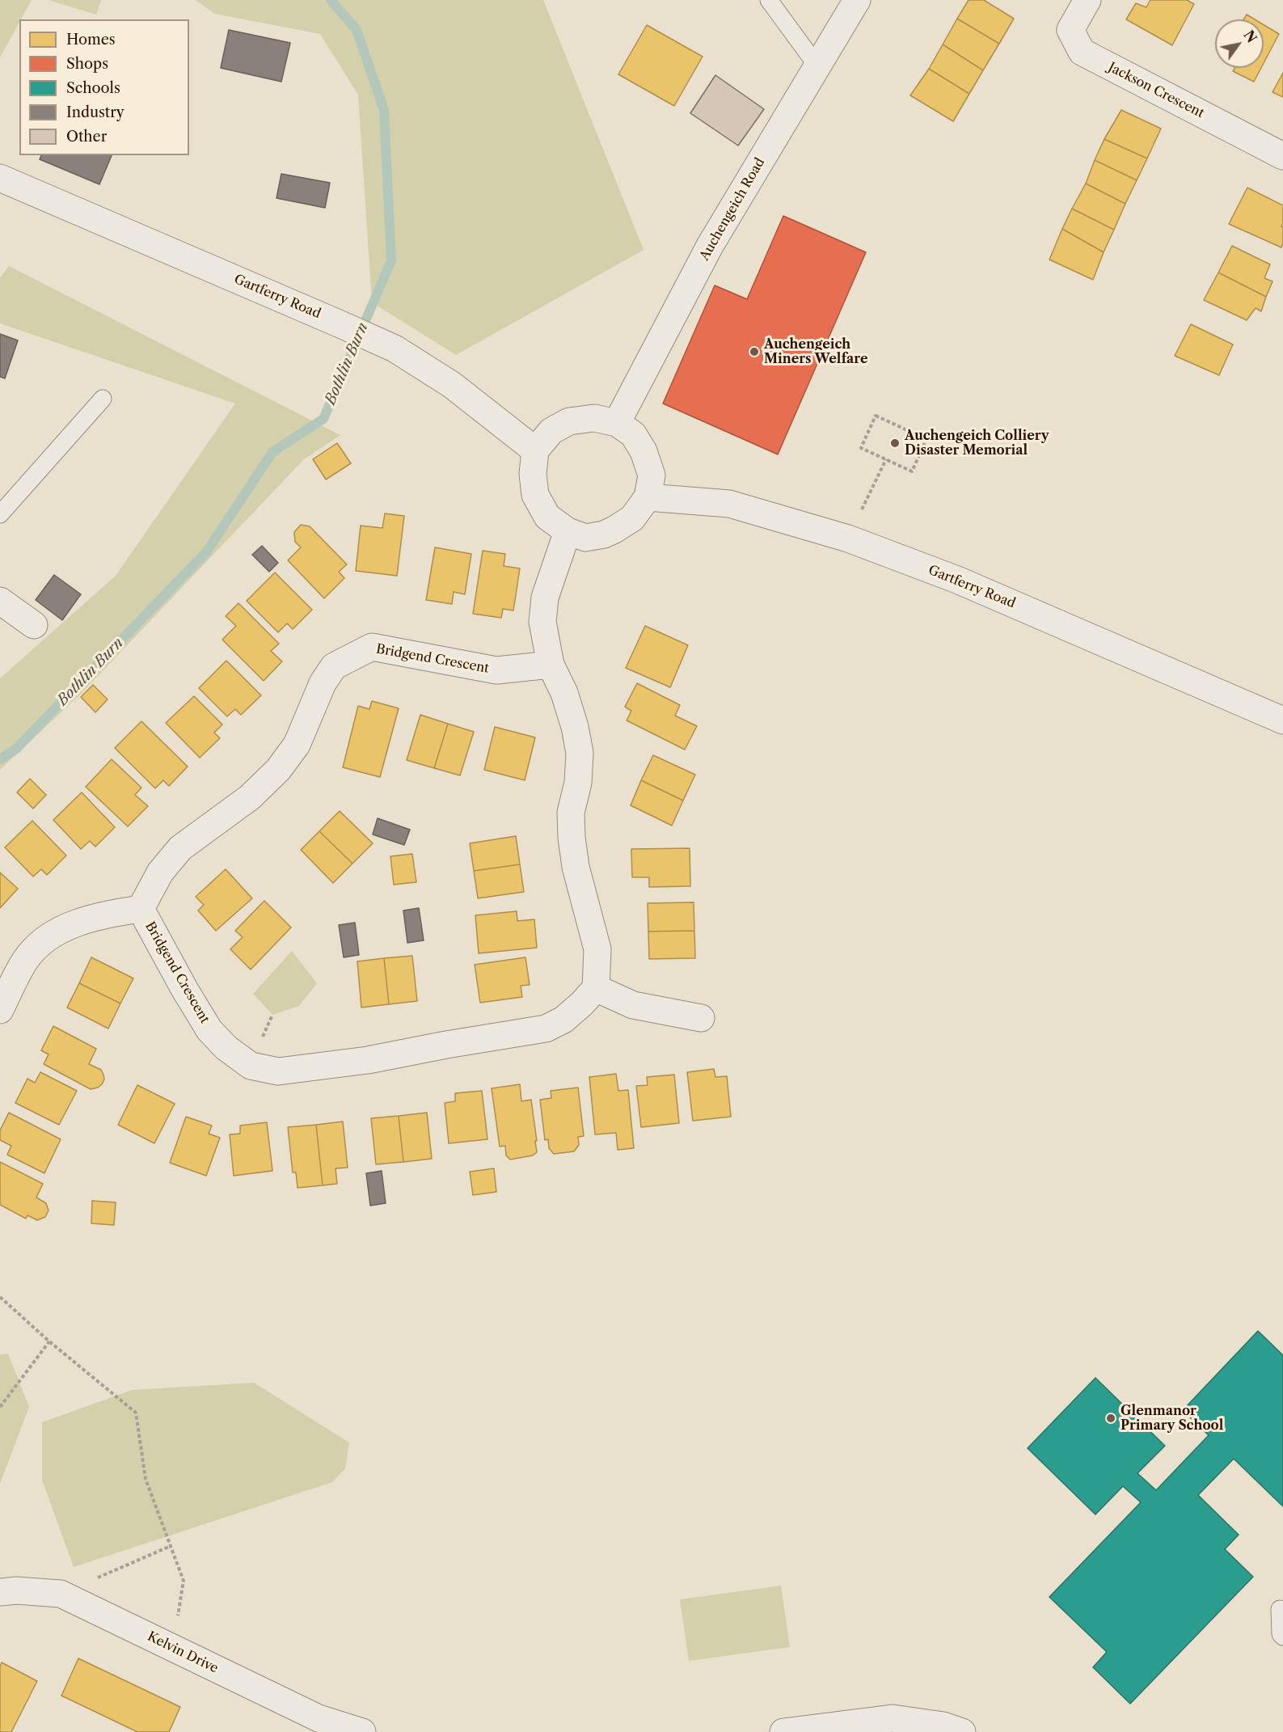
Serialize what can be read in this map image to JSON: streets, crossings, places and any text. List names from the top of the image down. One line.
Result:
{"streets":{"street":["Jackson Crescent","Auchengeich Road","Gartferry Road","Bridgend Crescent","Kelvin Drive"]},"crossings":[["Auchengeich Road","Gartferry Road"]],"water":["Bothlin Burn"],"places":["Auchengeich Miners Welfare","Auchengeich Colliery Disaster Memorial","Glenmanor Primary School"],"legend":["Homes","Shops","Schools","Industry","Other"],"north":"top right"}
